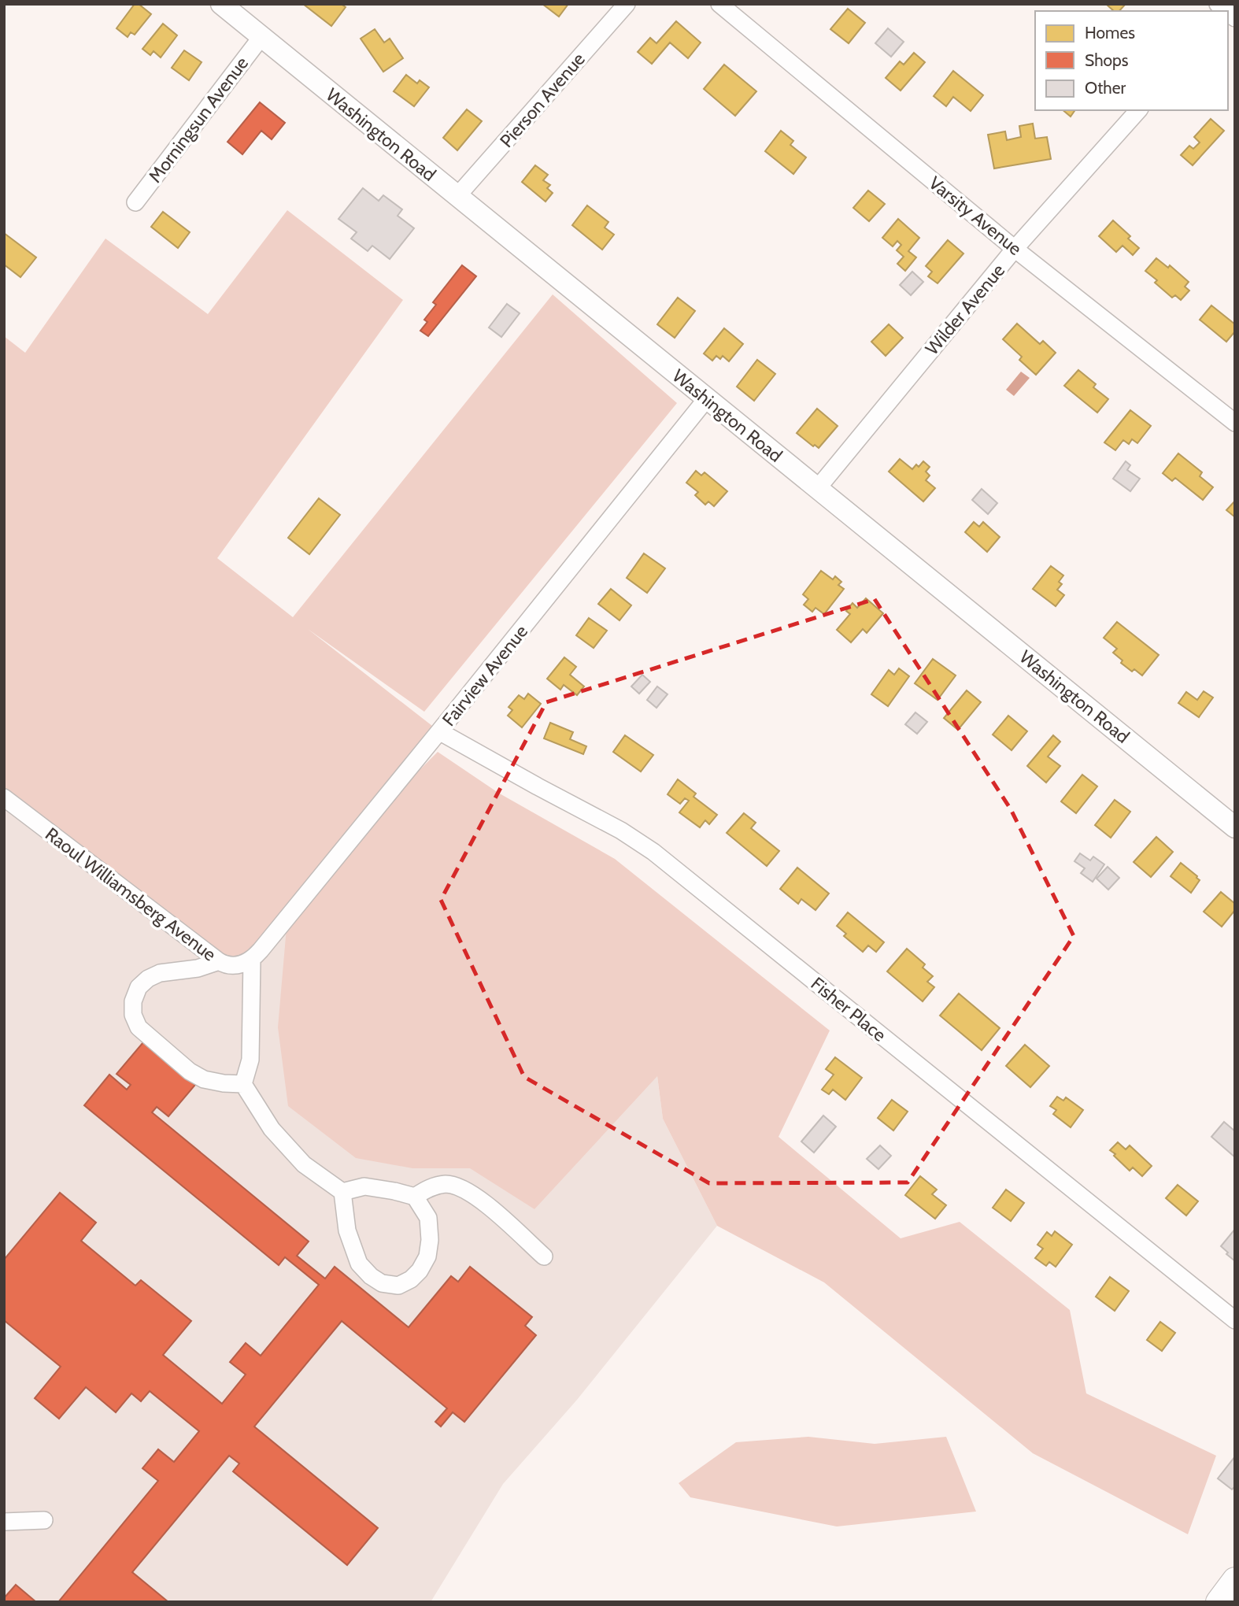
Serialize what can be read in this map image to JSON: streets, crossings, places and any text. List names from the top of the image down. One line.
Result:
{"streets":{"main road":["Washington Road"],"street":["Pierson Avenue","Morningsun Avenue","Varsity Avenue","Wilder Avenue","Fairview Avenue","Raoul Williamsberg Avenue","Fisher Place"]},"crossings":[["Pierson Avenue","Washington Road"],["Morningsun Avenue","Washington Road"],["Washington Road","Wilder Avenue"],["Washington Road","Fairview Avenue"],["Varsity Avenue","Wilder Avenue"],["Fairview Avenue","Raoul Williamsberg Avenue"],["Fairview Avenue","Fisher Place"]],"legend":["Homes","Shops","Other"]}
